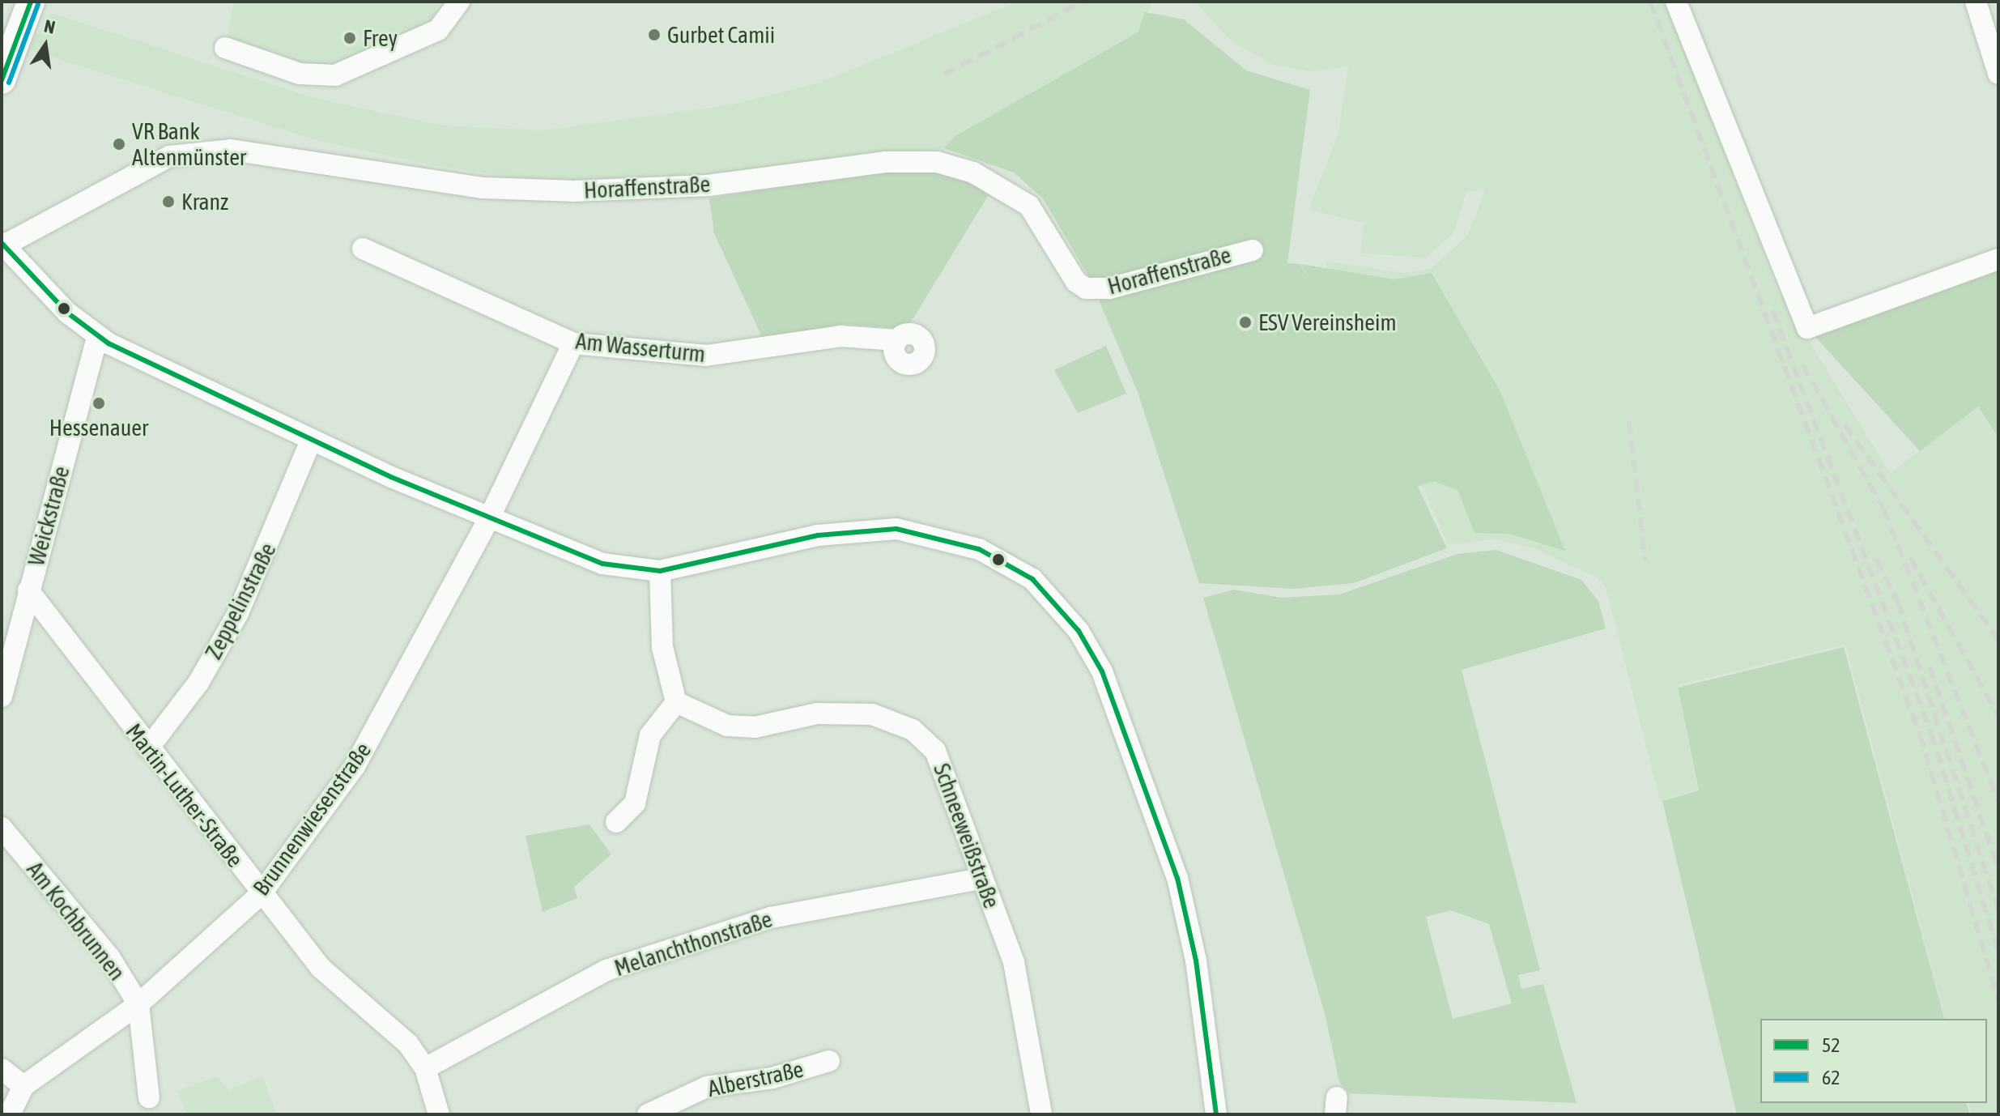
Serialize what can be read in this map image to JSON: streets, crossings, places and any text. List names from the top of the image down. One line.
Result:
{"streets":{"street":["Horaffenstraße","Am Wasserturm","Weickstraße","Zeppelinstraße","Martin-Luther-Straße","Brunnenwiesenstraße","Schneeweißstraße","Am Kochbrunnen","Melanchthonstraße","Alberstraße"]},"crossings":[["Am Wasserturm","Brunnenwiesenstraße"],["Weickstraße","Martin-Luther-Straße"],["Zeppelinstraße","Martin-Luther-Straße"],["Martin-Luther-Straße","Brunnenwiesenstraße"],["Martin-Luther-Straße","Melanchthonstraße"],["Brunnenwiesenstraße","Am Kochbrunnen"],["Schneeweißstraße","Melanchthonstraße"]],"places":["Gurbet Camii","Frey","VR Bank Altenmünster","Kranz","ESV Vereinsheim","Hessenauer"],"lines":["transit line 52","transit line 62"],"legend":["52","62"],"north":"top"}
